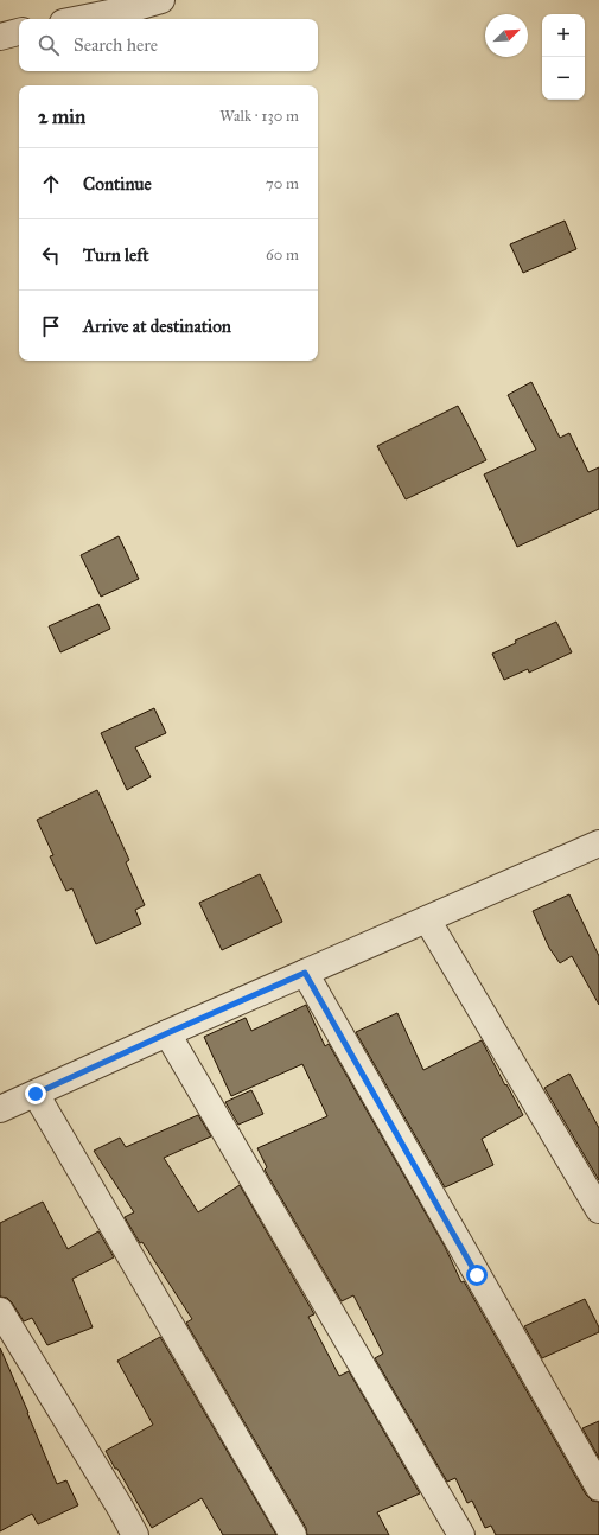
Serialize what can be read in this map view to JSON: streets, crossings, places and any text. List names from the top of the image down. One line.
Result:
{"north":"top right","page":{"map_buttons":["+","−"],"search":"Search here","heading":["2 min","Walk · 130 m"],"list":[["Continue","70 m"],["Turn left","60 m"],"Arrive at destination"]}}
